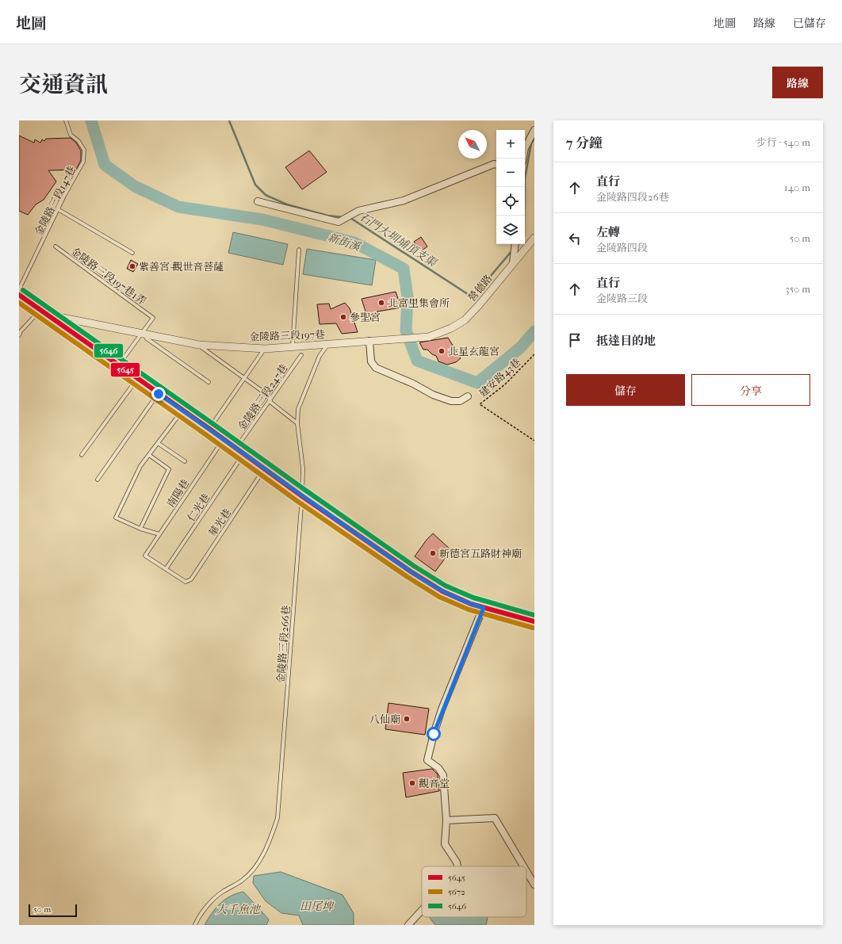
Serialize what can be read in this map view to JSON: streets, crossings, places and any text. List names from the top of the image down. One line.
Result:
{"streets":{"street":["營德路","金陵路三段197巷"],"lane":["金陵路三段147巷","金陵路三段197巷1弄","金陵路三段247巷","南陽巷","仁光巷","華光巷","金陵路三段266巷"],"path":["建安路43巷"]},"crossings":[["金陵路三段197巷1弄","金陵路三段197巷"],["營德路","金陵路三段197巷"],["金陵路三段197巷","金陵路三段266巷"],["南陽巷","仁光巷"],["南陽巷","華光巷"],["仁光巷","華光巷"]],"water":["石門大圳埔頂支渠","新街溪","田尾埤","大千魚池"],"places":["紫善宮-觀世音菩薩","北富里集會所","參聖宮","北星玄龍宮","新德宮五路財神廟","八仙廟","觀音堂"],"lines":["transit line 5646","transit line 5645","transit line 5672"],"legend":["5645","5672","5646"],"scale_bar":"50 m","north":"top left","page":{"header":"地圖","nav":["地圖","路線","已儲存"],"title":"交通資訊","buttons":["路線",["儲存","分享"]],"heading":["7 分鐘","步行 · 540 m"],"map_buttons":["+","−"],"list":[["直行","金陵路四段26巷","140 m"],["左轉","金陵路四段","50 m"],["直行","金陵路三段","350 m"],"抵達目的地"],"scale":"50 m"}}
